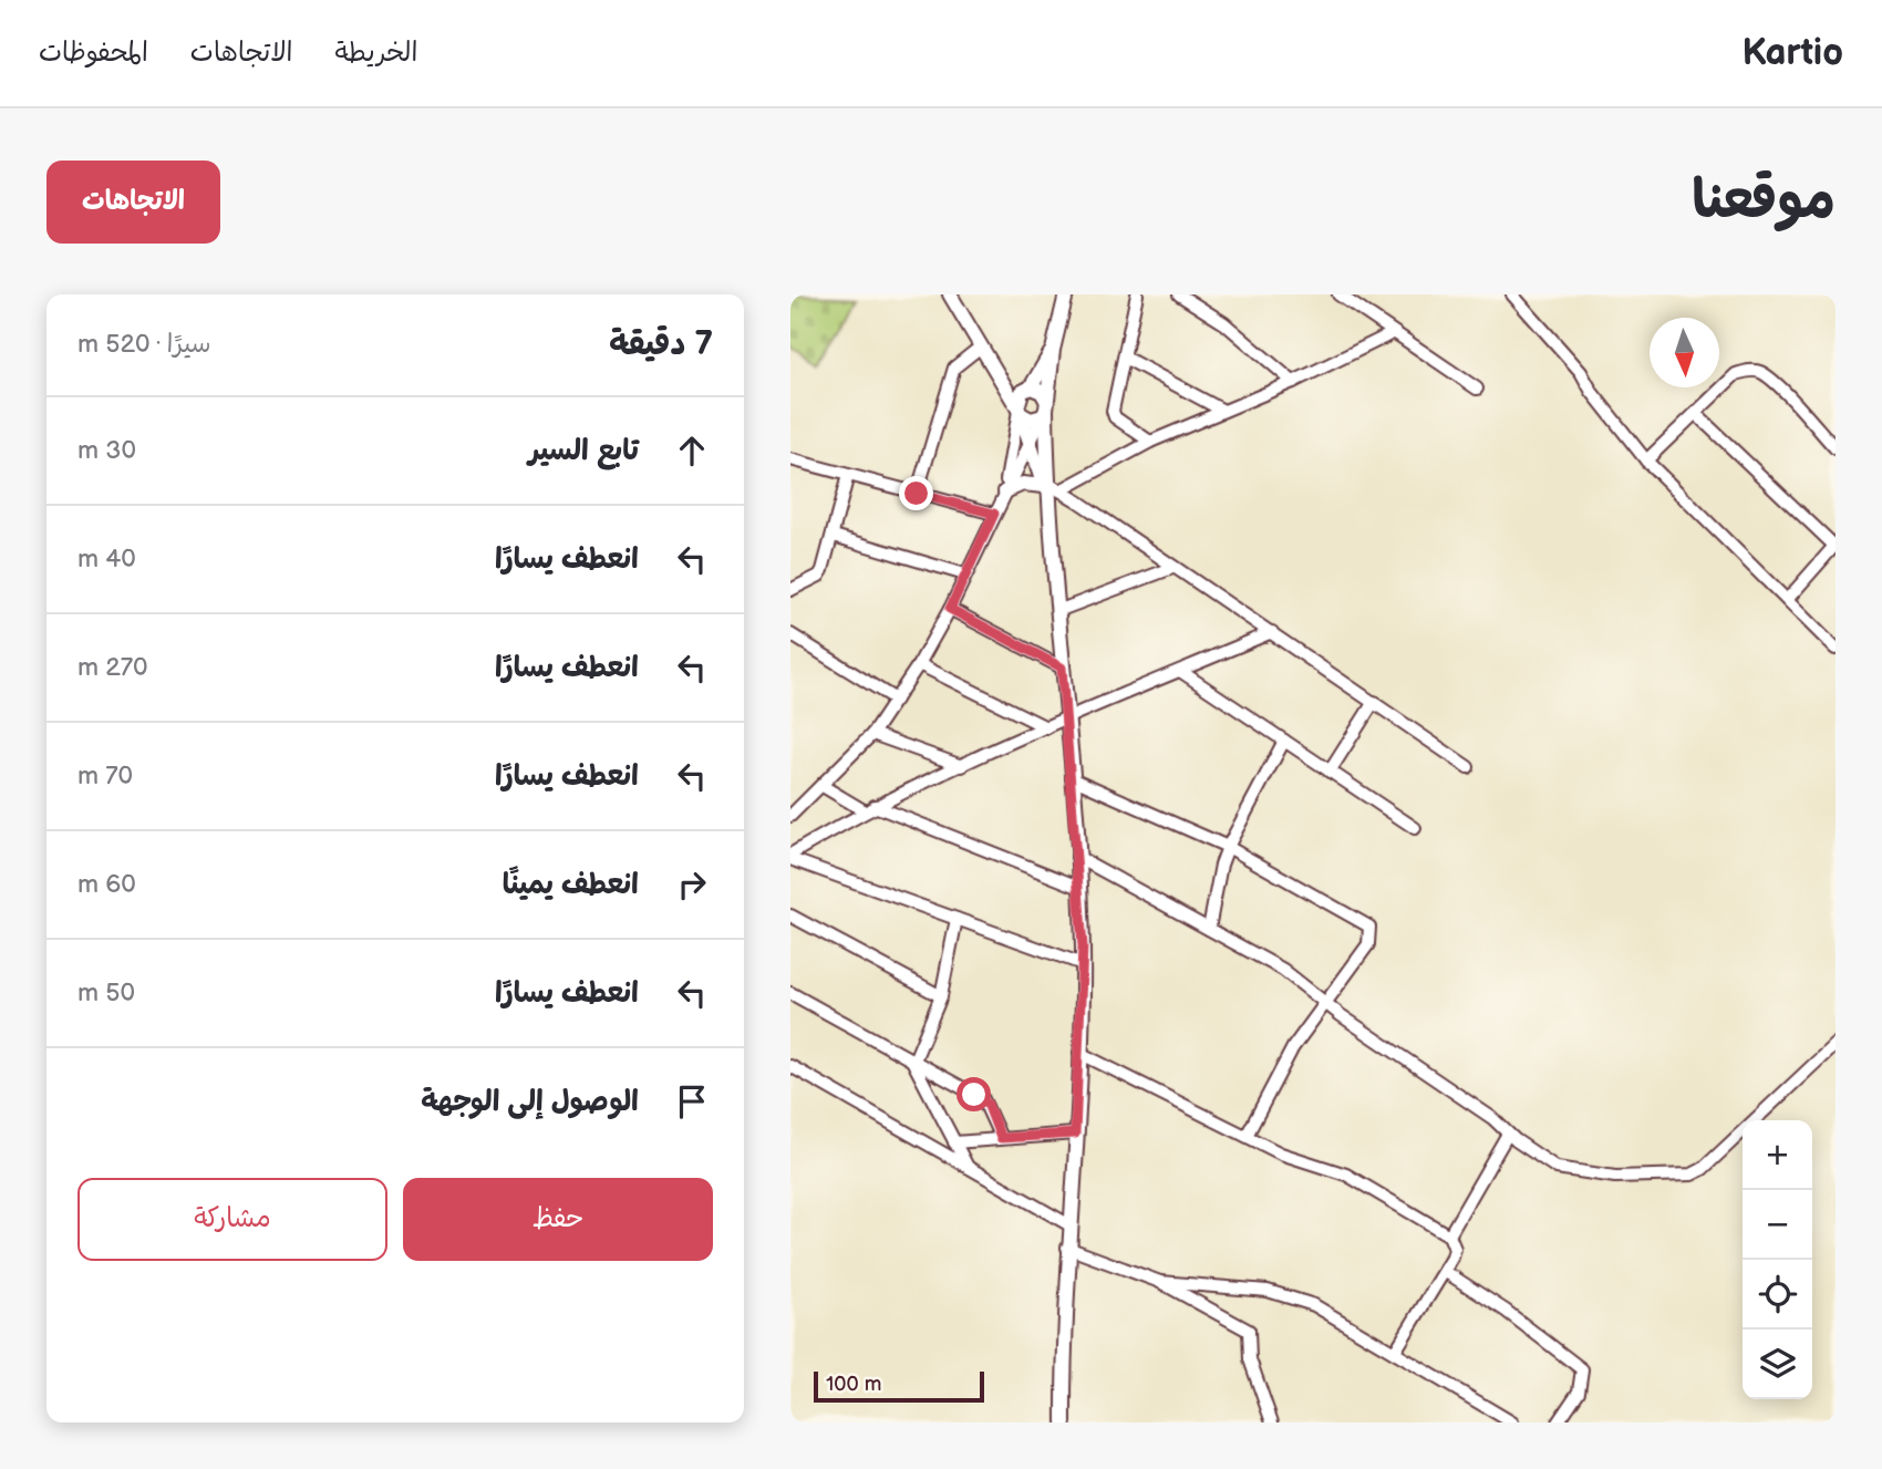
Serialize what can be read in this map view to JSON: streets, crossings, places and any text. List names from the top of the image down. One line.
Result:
{"scale_bar":"100 m","north":"bottom","page":{"header":"Kartio","nav":["الخريطة","الاتجاهات","المحفوظات"],"title":"موقعنا","buttons":["الاتجاهات",["حفظ","مشاركة"]],"heading":["7 دقيقة","سيرًا · 520 m"],"list":[["تابع السير","30 m"],["انعطف يسارًا","40 m"],["انعطف يسارًا","270 m"],["انعطف يسارًا","70 m"],["انعطف يمينًا","60 m"],["انعطف يسارًا","50 m"],"الوصول إلى الوجهة"],"map_buttons":["+","−"],"scale":"100 m"}}
